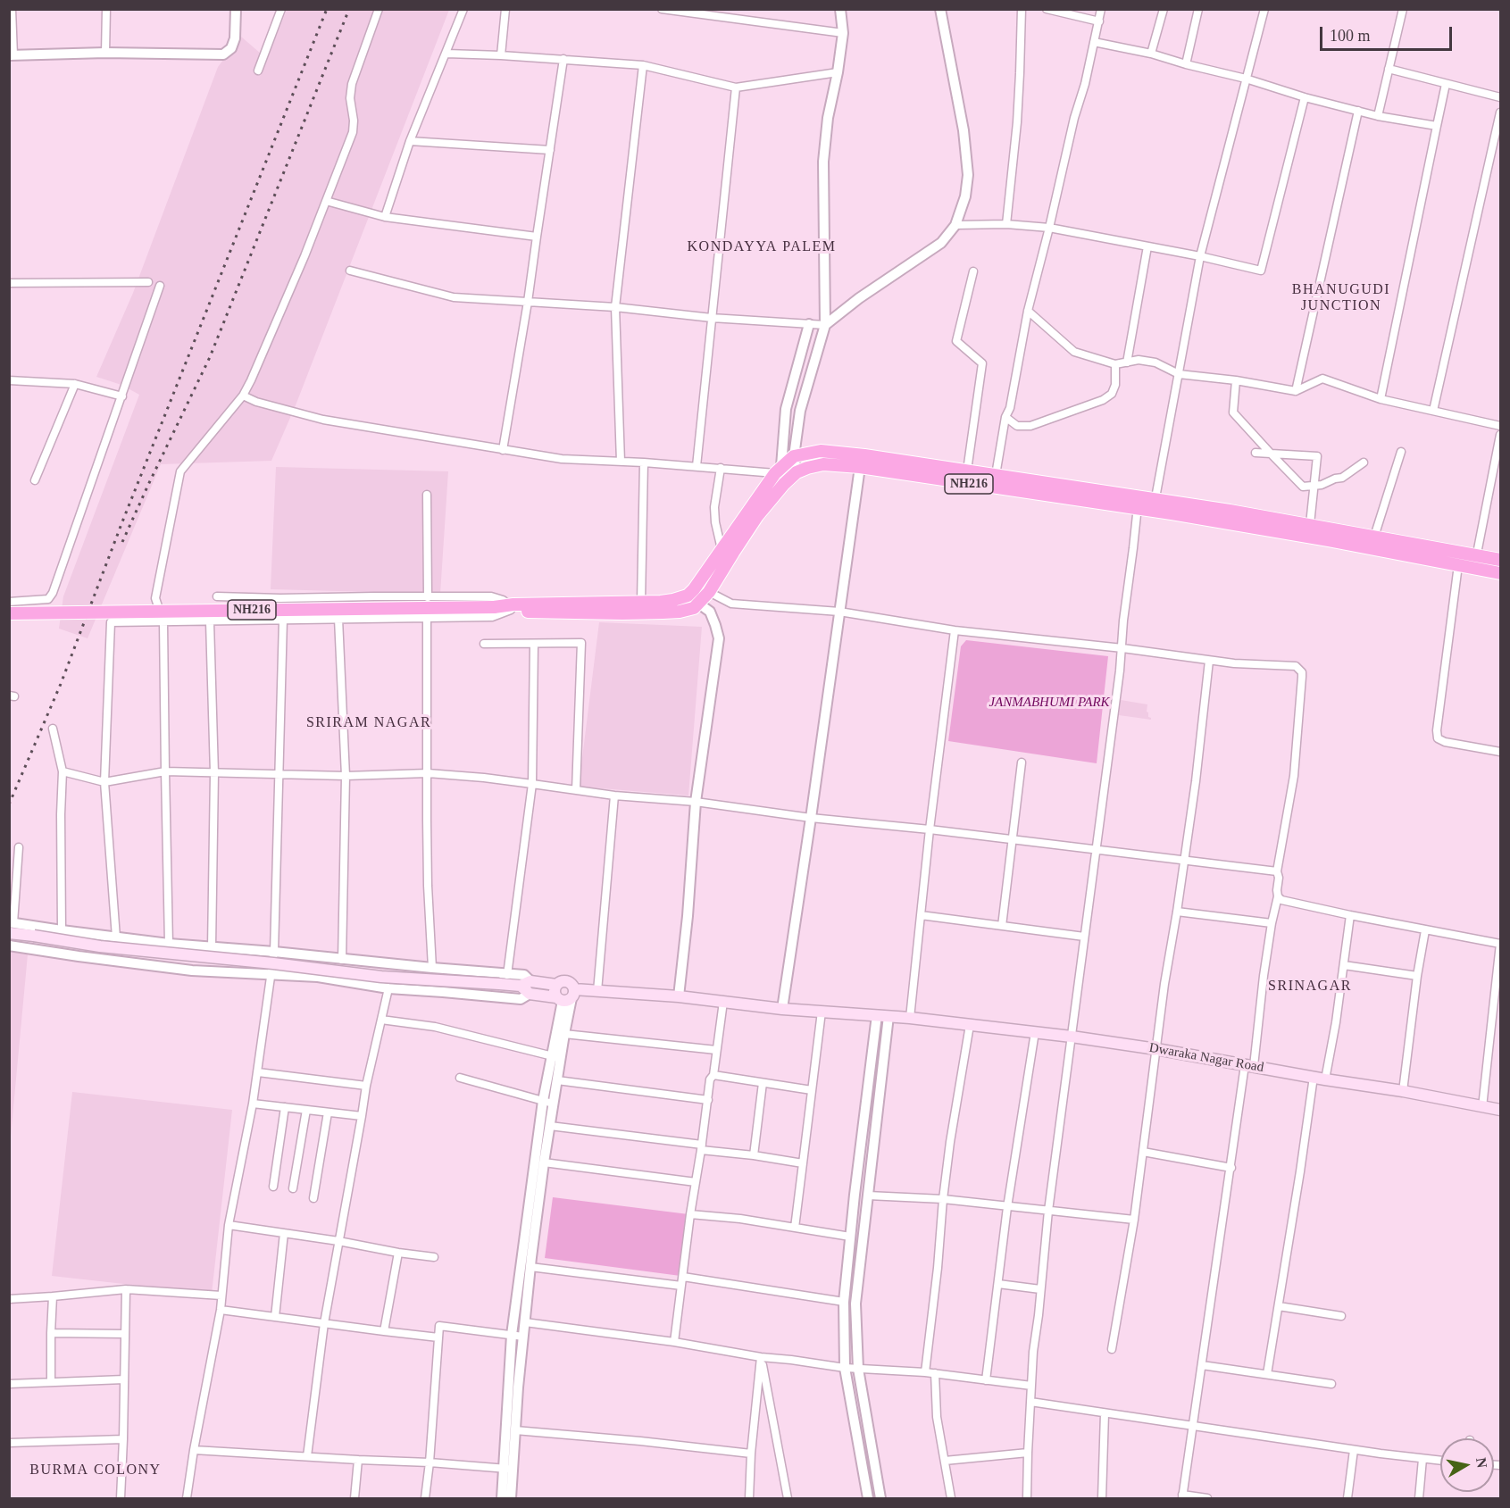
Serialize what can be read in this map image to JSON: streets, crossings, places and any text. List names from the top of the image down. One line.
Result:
{"streets":{"highway":["NH216"],"main road":["Dwaraka Nagar Road"]},"districts":["KONDAYYA PALEM","BHANUGUDI JUNCTION","SRIRAM NAGAR","SRINAGAR","BURMA COLONY"],"parks":["JANMABHUMI PARK"],"scale_bar":"100 m","north":"right"}
